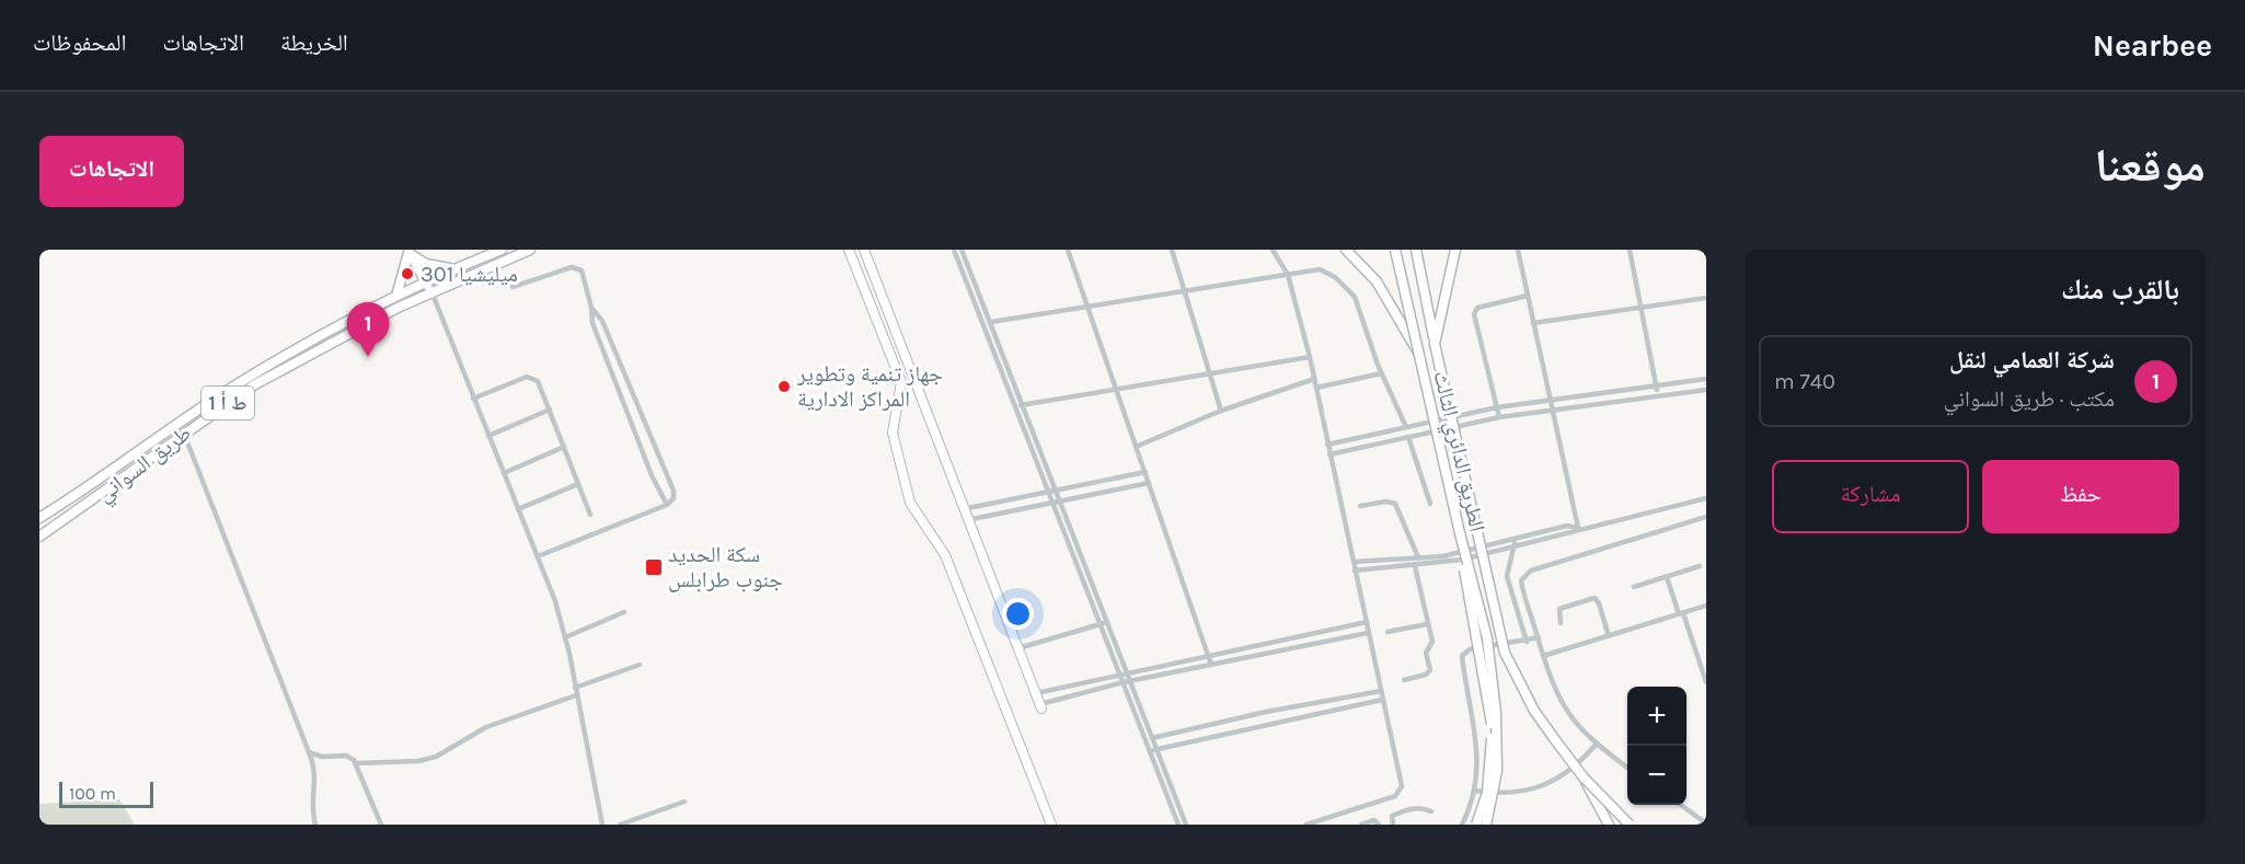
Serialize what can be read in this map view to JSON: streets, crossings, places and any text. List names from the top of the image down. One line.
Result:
{"streets":{"highway":["ط أ 1","الطريق الدائري الثالث","طريق السواني"]},"places":{"other":["ميليشيا 301","جهاز تنمية وتطوير المراكز الادارية"],"transit":["سكة الحديد جنوب طرابلس"]},"scale_bar":"100 m","page":{"header":"Nearbee","nav":["الخريطة","الاتجاهات","المحفوظات"],"title":"موقعنا","buttons":["الاتجاهات",["حفظ","مشاركة"]],"heading":"بالقرب منك","pins":"1","list":[{"mark":"1","name":"شركة العمامي لنقل","note":"مكتب · طريق السواني","value":"740 m"}],"map_buttons":["+","−"],"scale":"100 m"}}
